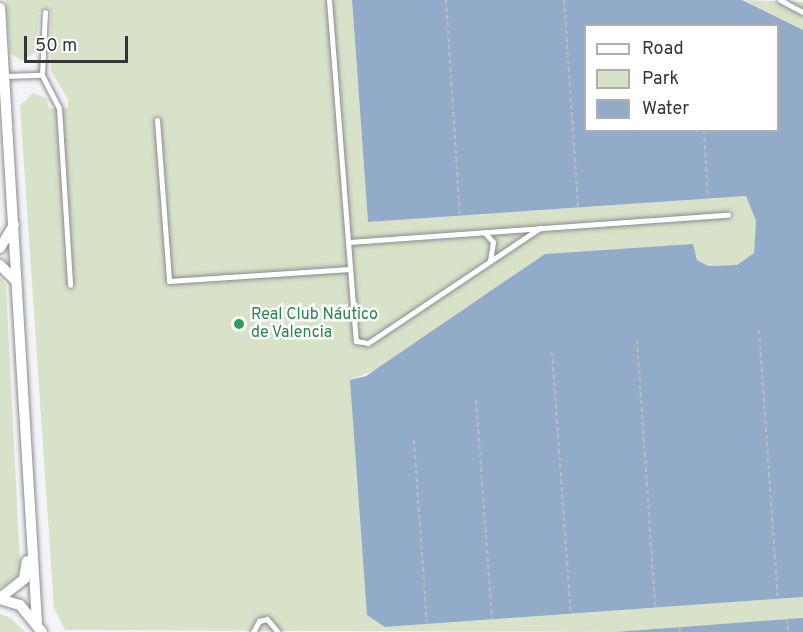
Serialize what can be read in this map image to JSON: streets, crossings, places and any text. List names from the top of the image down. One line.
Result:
{"places":["Real Club Náutico de Valencia"],"legend":["Road","Park","Water"],"scale_bar":"50 m"}
